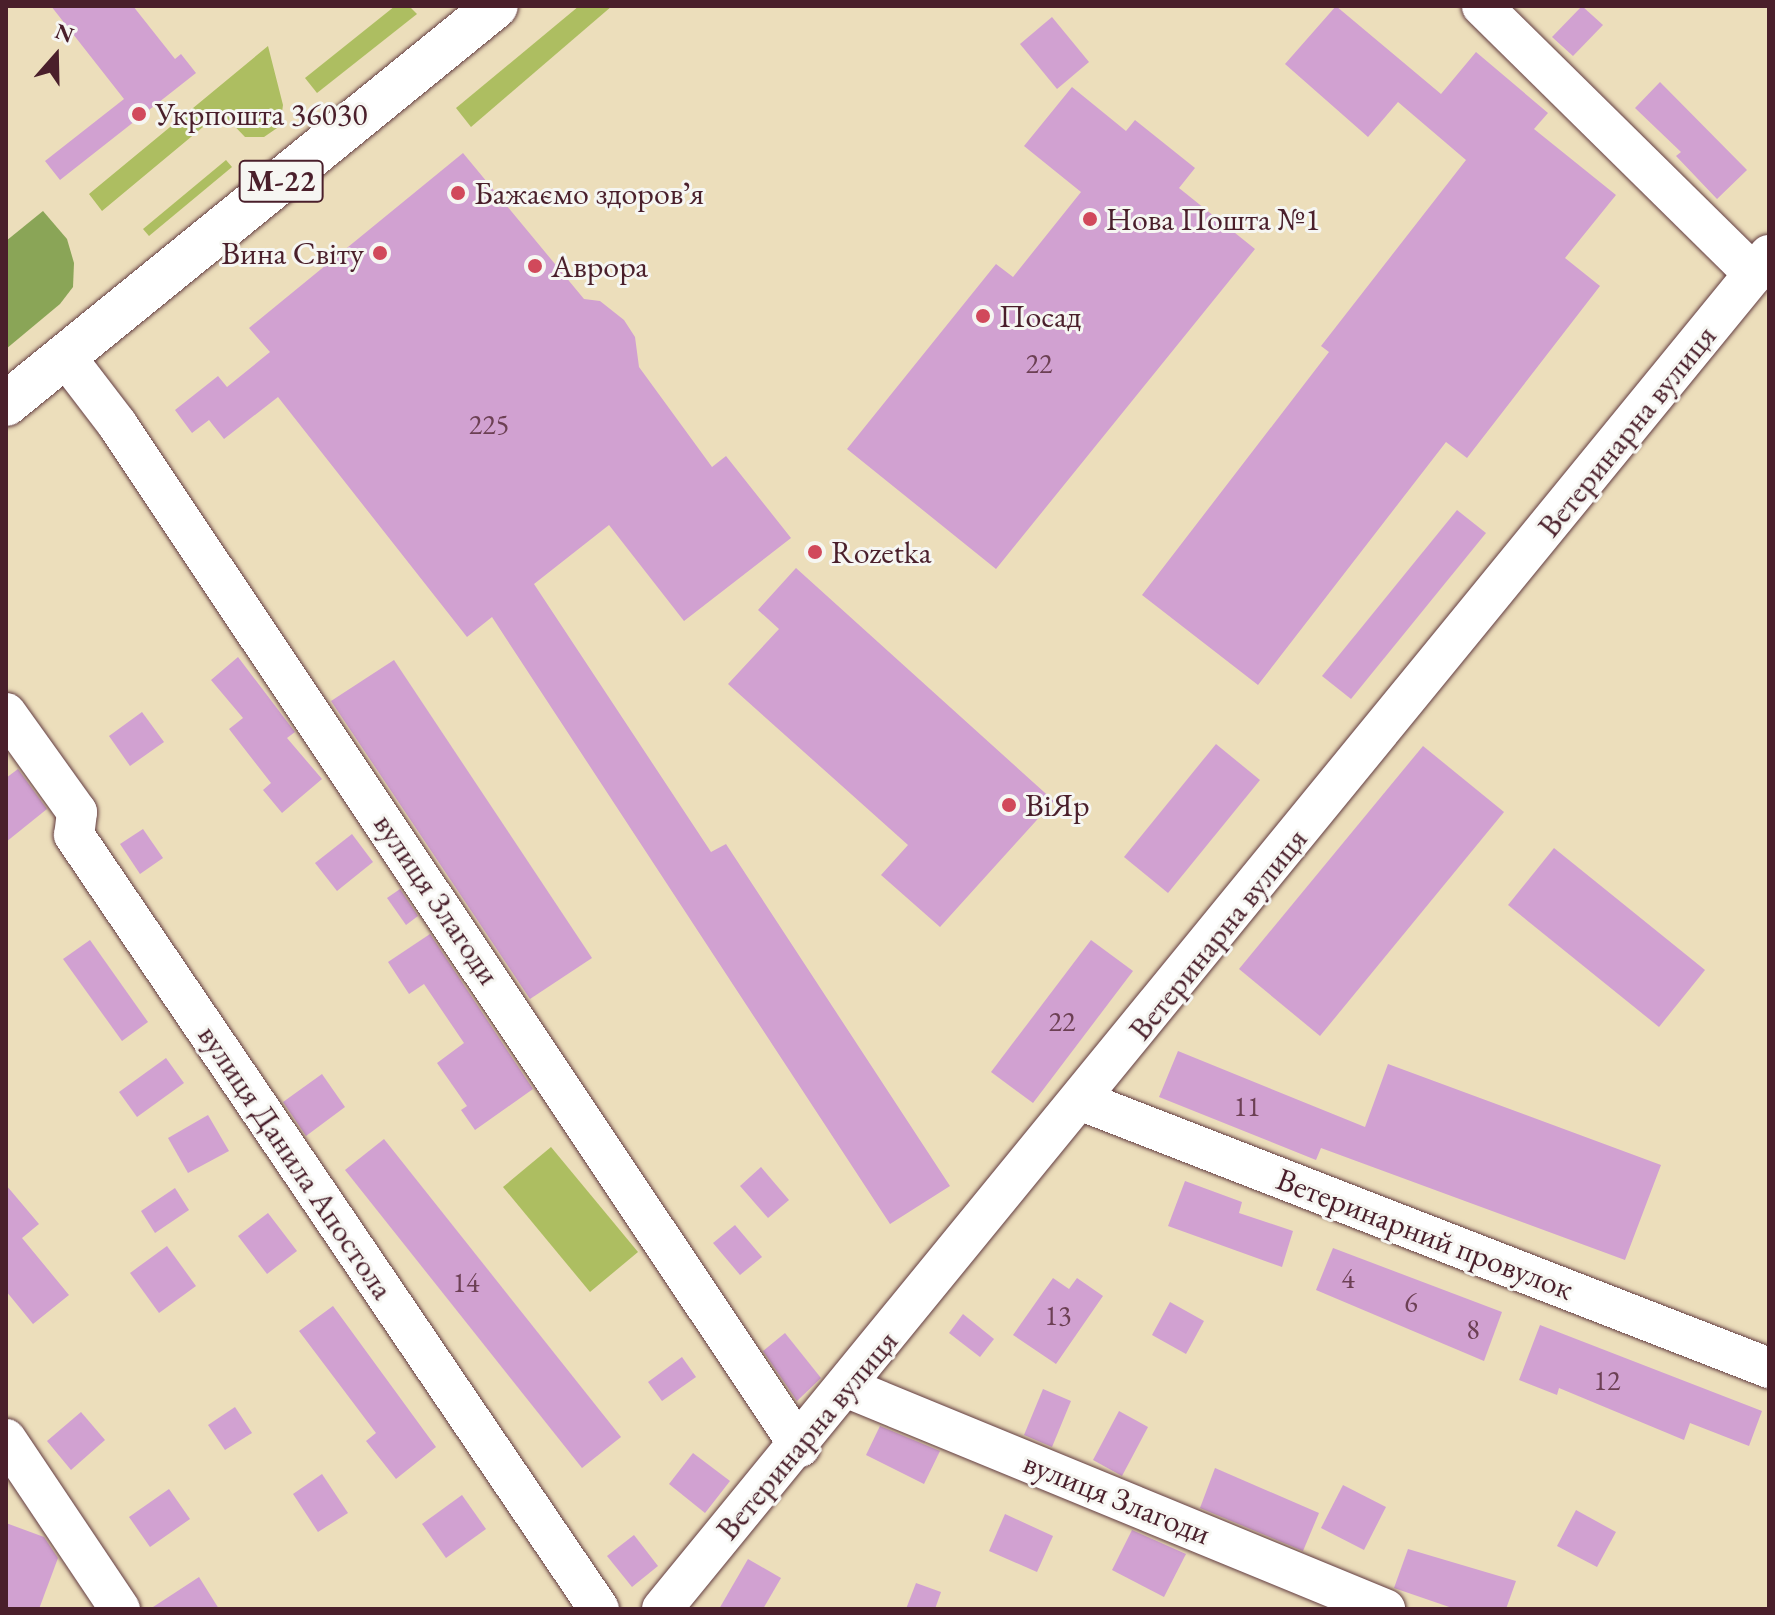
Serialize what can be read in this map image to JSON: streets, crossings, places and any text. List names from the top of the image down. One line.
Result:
{"streets":{"highway":["М-22"],"street":["Ветеринарна вулиця","вулиця Злагоди","вулиця Данила Апостола","Ветеринарний провулок"]},"crossings":[["М-22","вулиця Злагоди"],["Ветеринарна вулиця","вулиця Злагоди"],["Ветеринарна вулиця","Ветеринарний провулок"]],"places":["Укрпошта 36030","Бажаємо здоровʼя","Нова Пошта №1","Вина Світу","Аврора","Посад","Rozetka","ВіЯр"],"house_numbers":["22","225","22","11","4","14","6","13","8","12"],"north":"top"}
